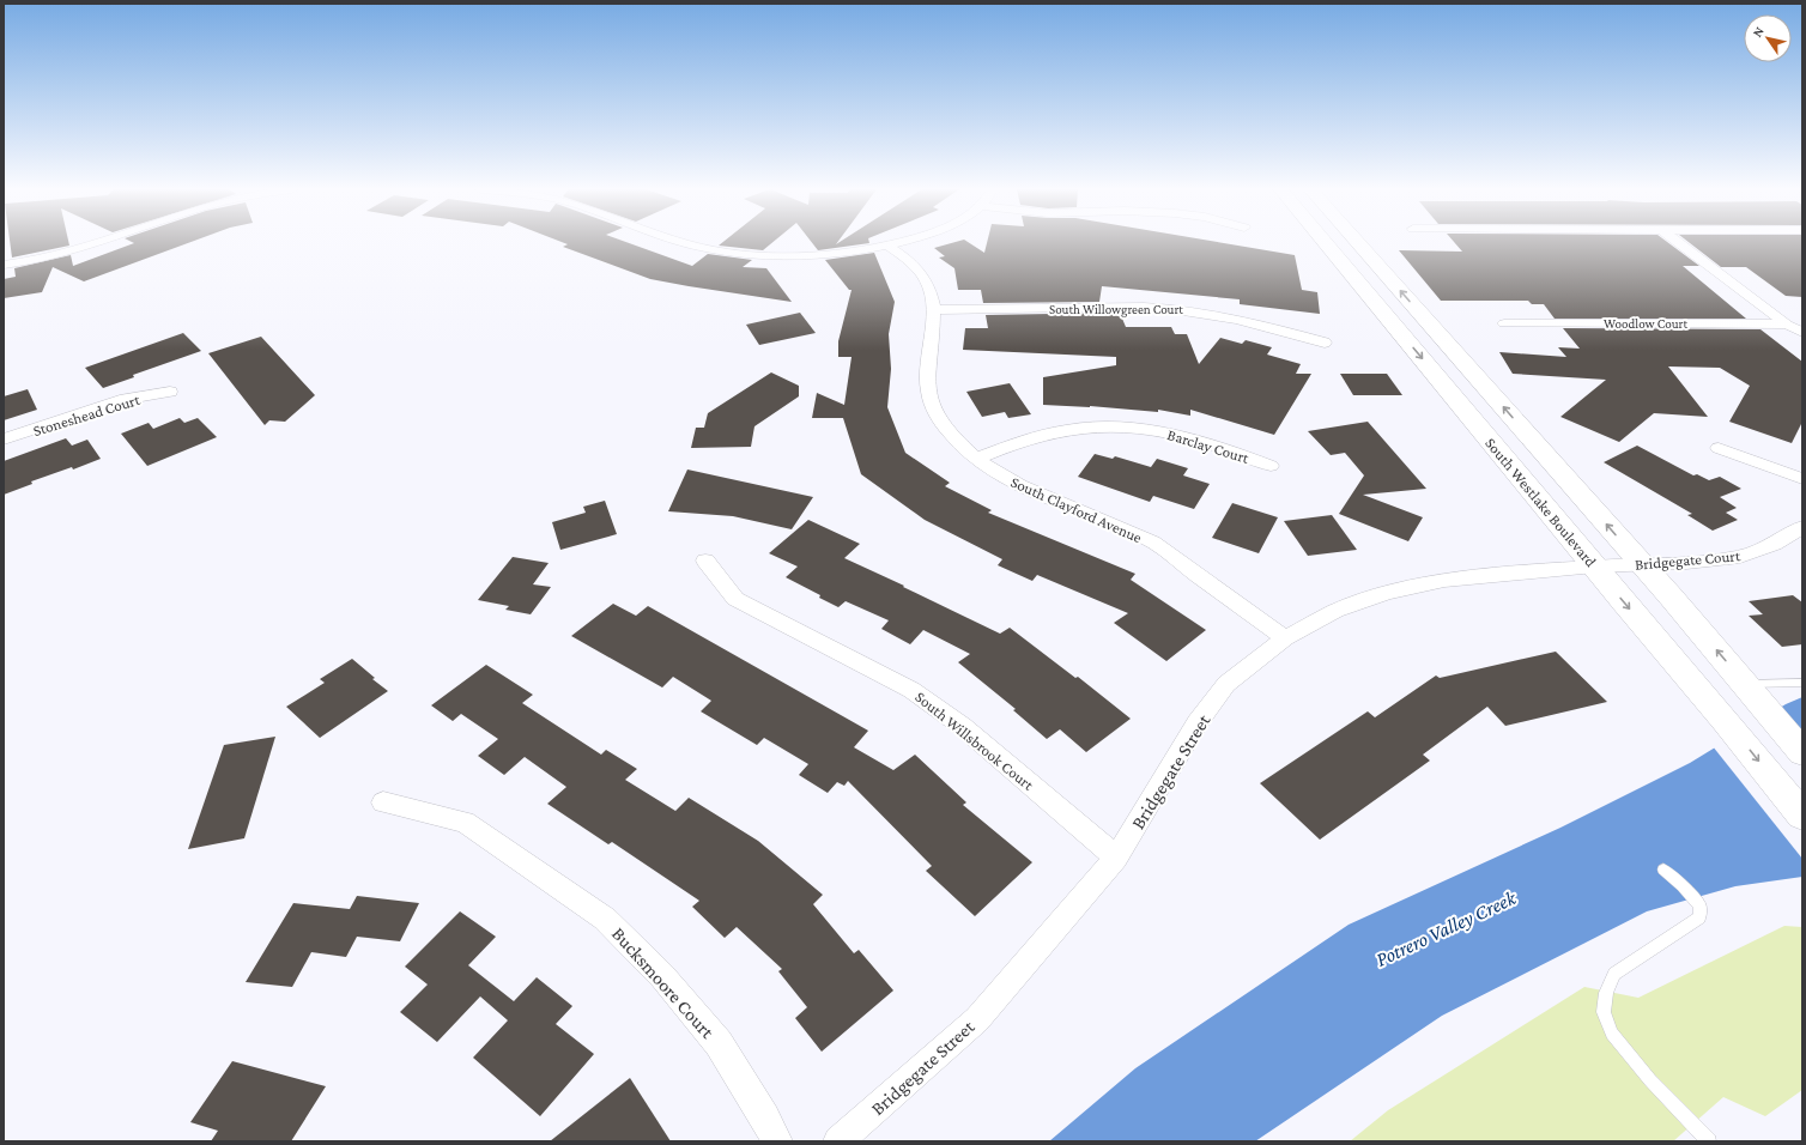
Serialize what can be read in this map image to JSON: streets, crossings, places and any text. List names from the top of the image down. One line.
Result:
{"streets":{"main road":["South Westlake Boulevard"],"street":["South Willowgreen Court","Woodlow Court","Stoneshead Court","Barclay Court","South Clayford Avenue","Bridgegate Court","South Willsbrook Court","Bridgegate Street","Bucksmoore Court"]},"crossings":[["South Willowgreen Court","South Clayford Avenue"],["Barclay Court","South Clayford Avenue"],["South Westlake Boulevard","Bridgegate Court"],["South Westlake Boulevard","Bridgegate Street"],["South Clayford Avenue","Bridgegate Street"],["Bridgegate Court","Bridgegate Street"],["South Willsbrook Court","Bridgegate Street"]],"water":["Potrero Valley Creek"],"north":"top left"}
